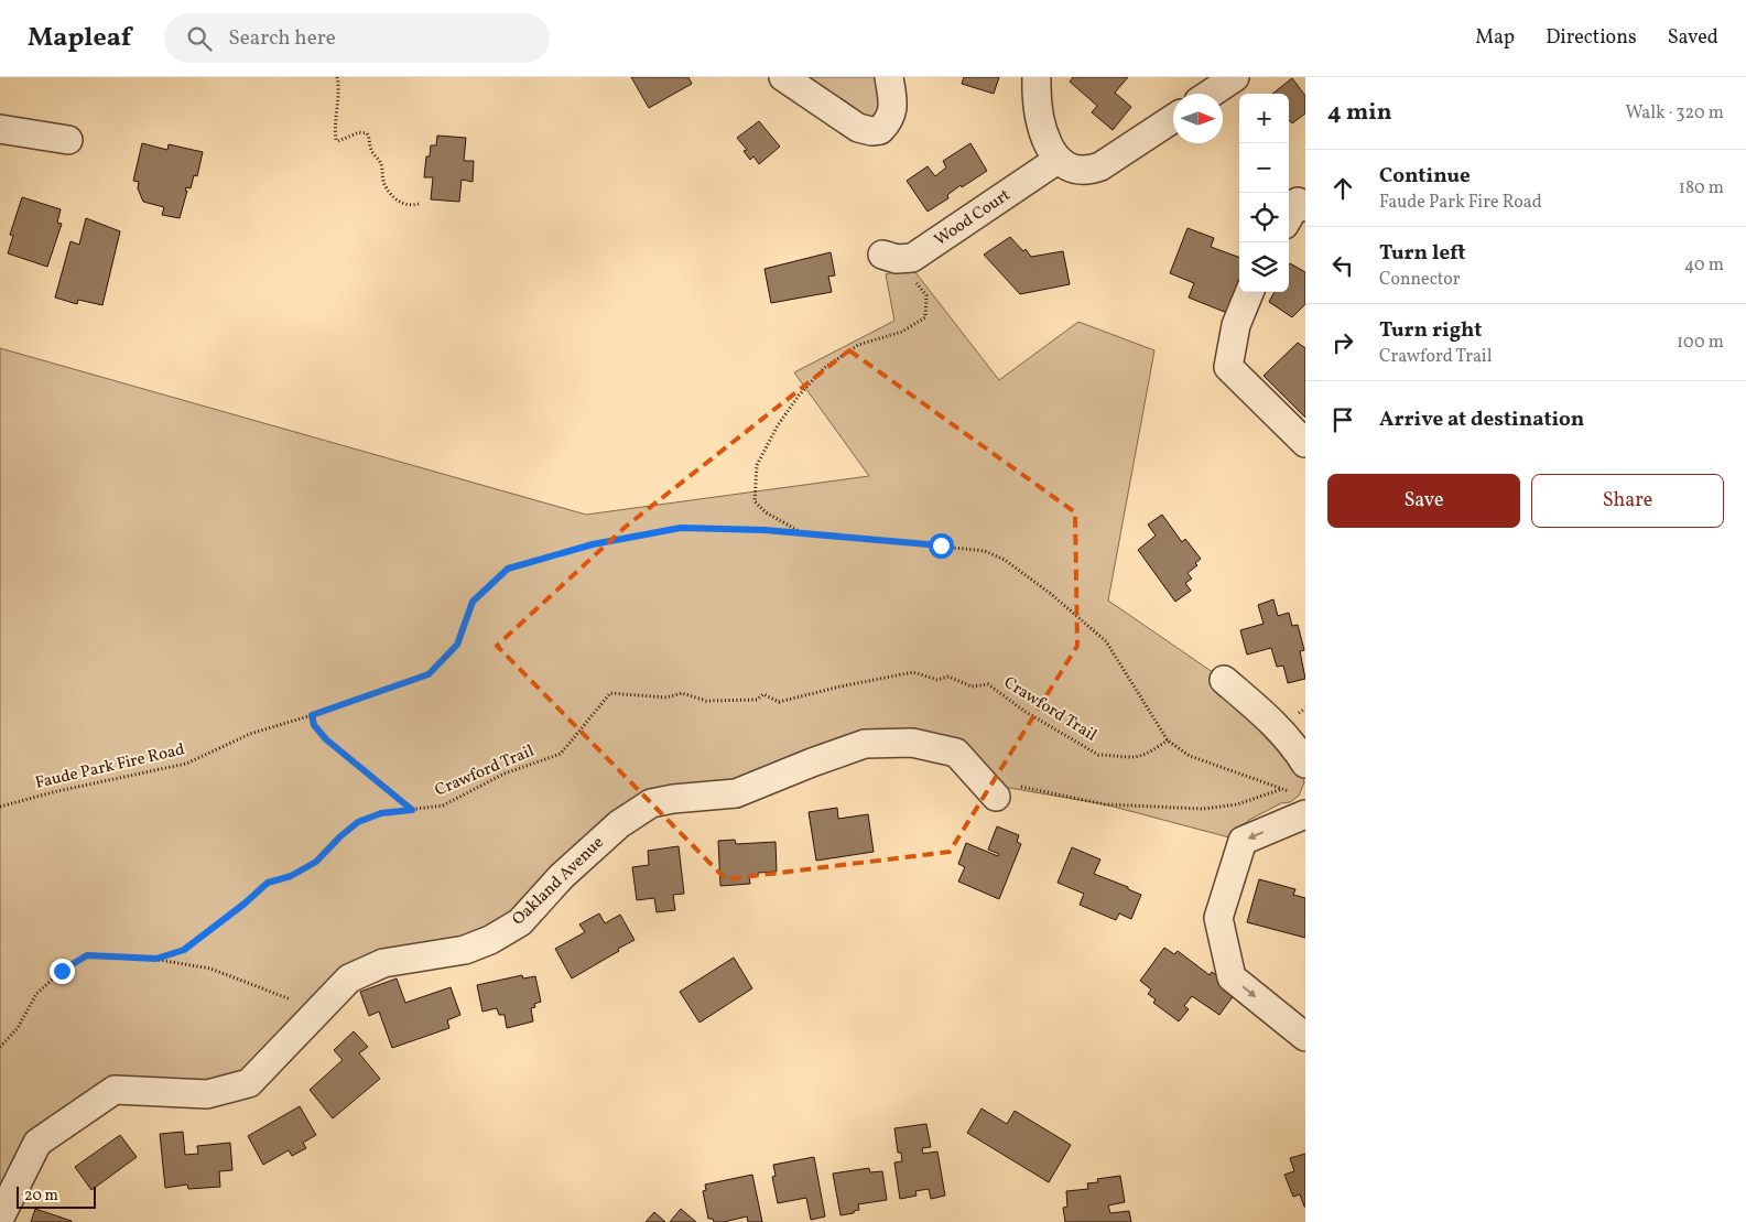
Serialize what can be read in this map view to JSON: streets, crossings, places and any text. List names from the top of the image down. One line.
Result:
{"streets":{"street":["Wood Court","Oakland Avenue"],"path":["Crawford Trail","Faude Park Fire Road"]},"crossings":[["Crawford Trail","Faude Park Fire Road"]],"scale_bar":"20 m","north":"right","page":{"header":"Mapleaf","search":"Search here","nav":["Map","Directions","Saved"],"heading":["4 min","Walk · 320 m"],"map_buttons":["+","−"],"list":[["Continue","Faude Park Fire Road","180 m"],["Turn left","Connector","40 m"],["Turn right","Crawford Trail","100 m"],"Arrive at destination"],"buttons":["Save","Share"],"scale":"20 m"}}
